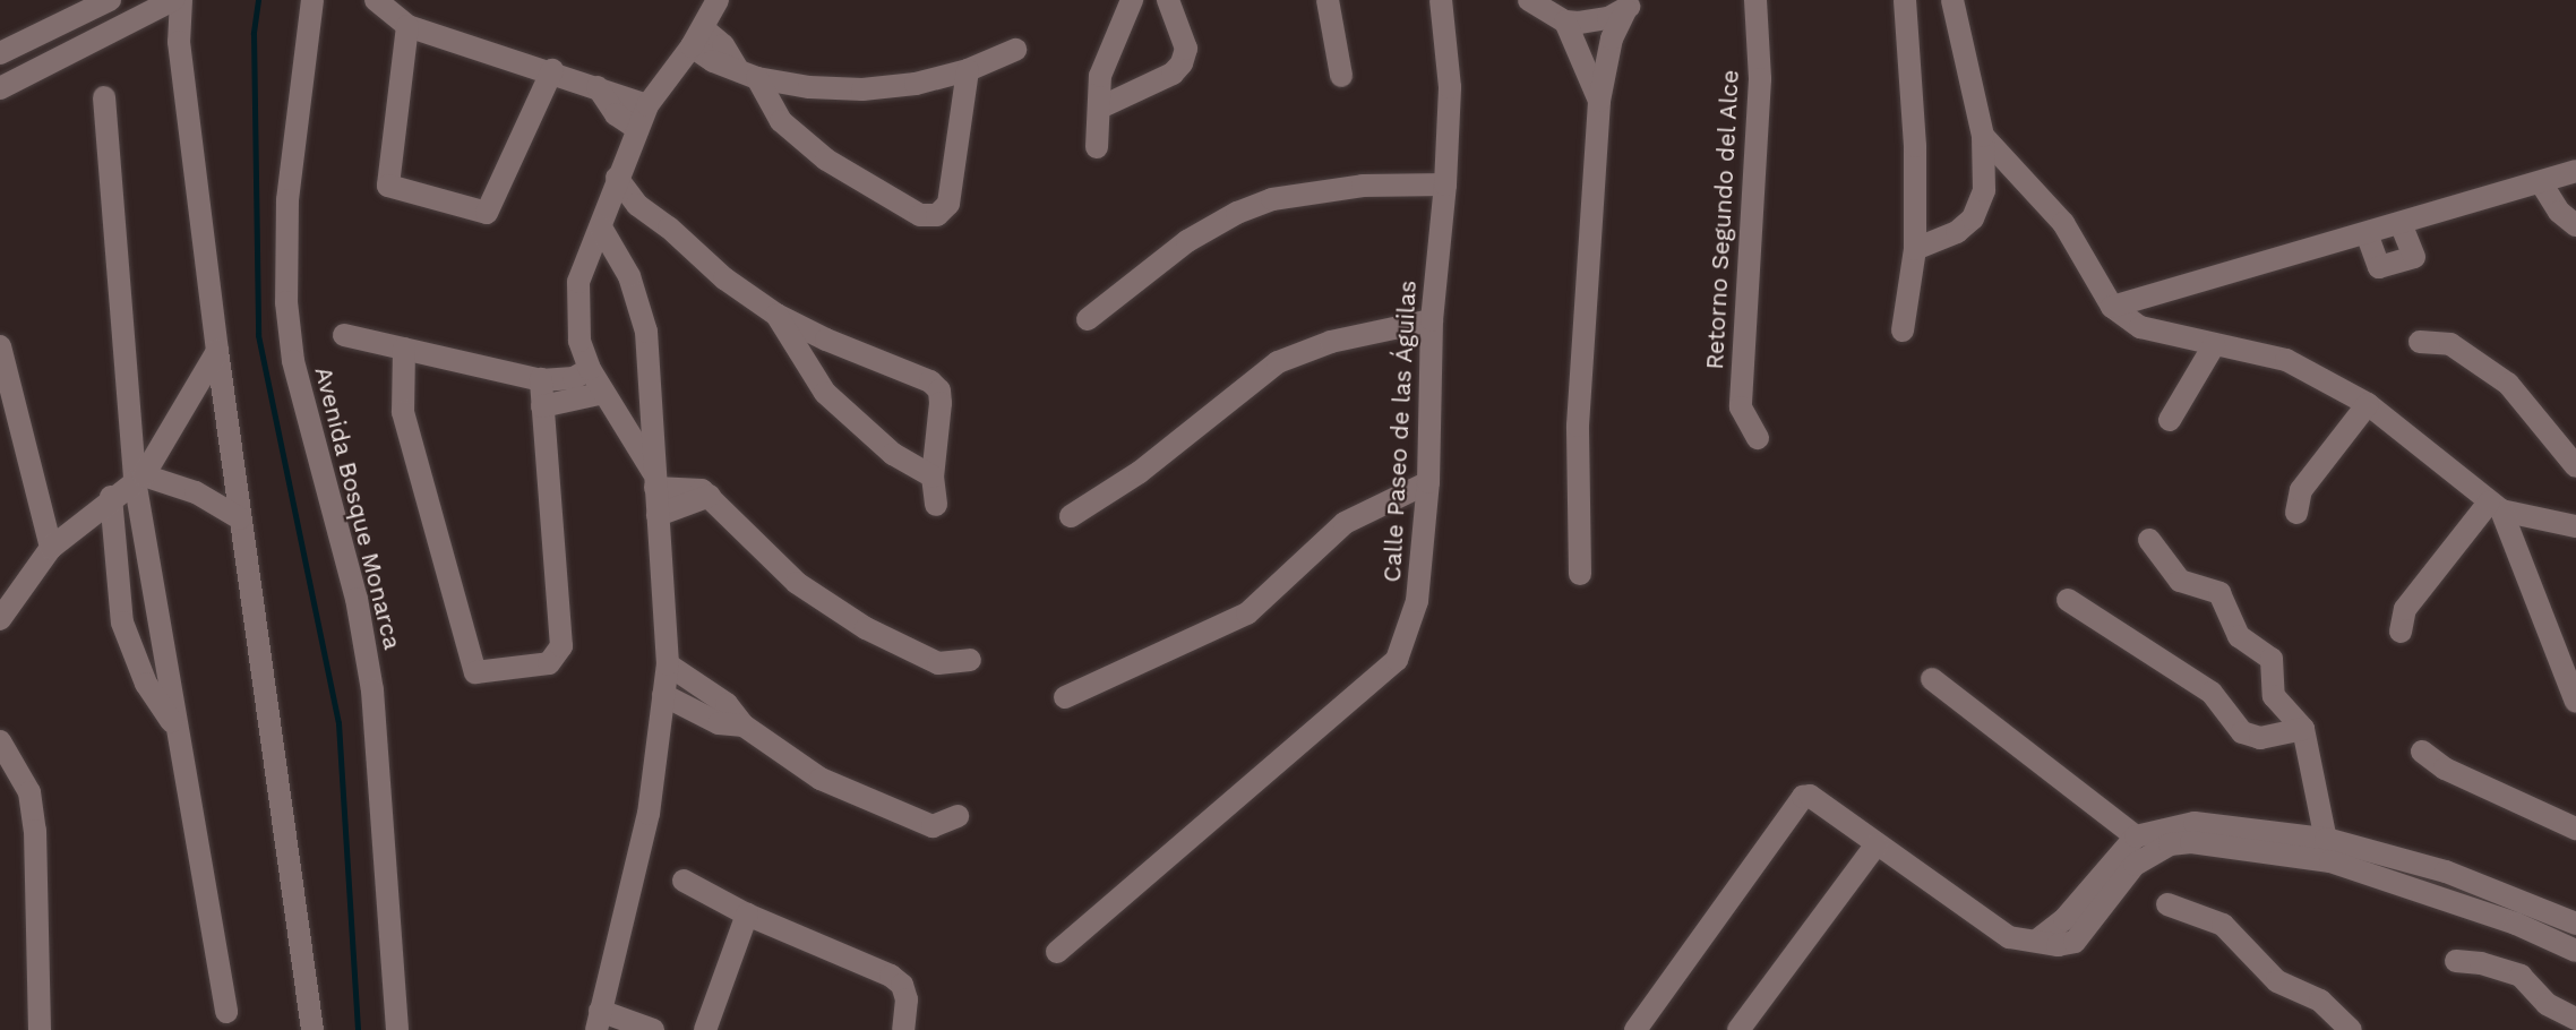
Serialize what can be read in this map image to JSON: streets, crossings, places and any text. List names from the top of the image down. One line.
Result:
{"streets":{"street":["Retorno Segundo del Alce","Calle Paseo de las Águilas","Avenida Bosque Monarca"]}}
